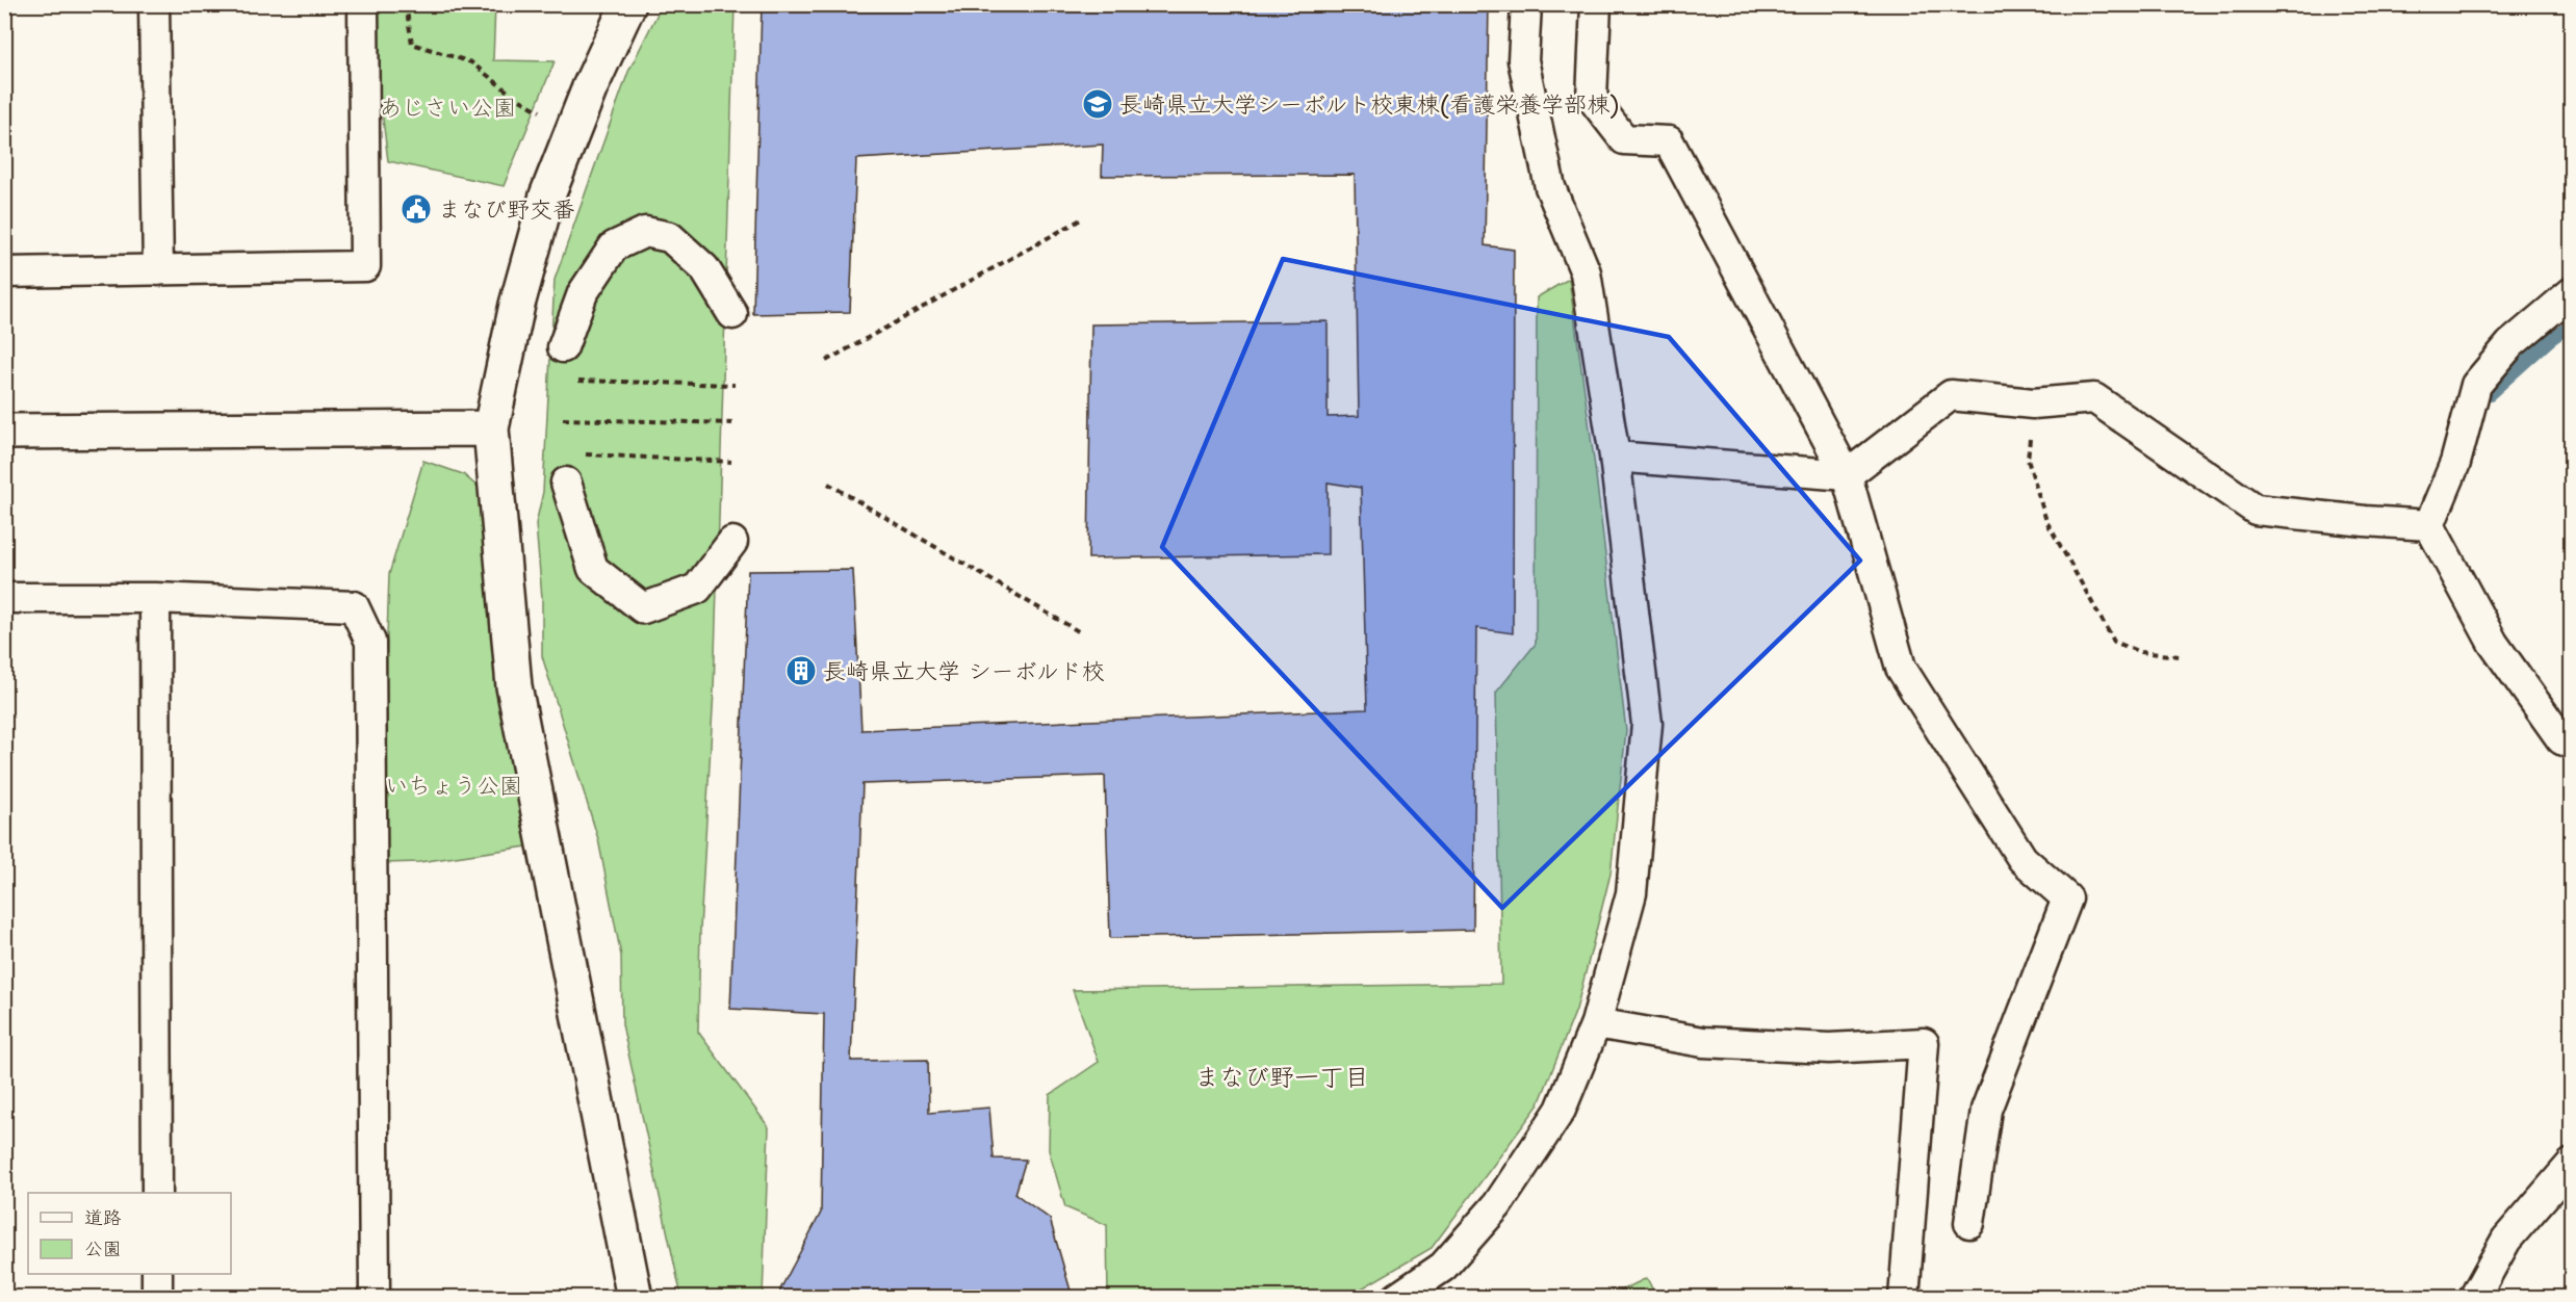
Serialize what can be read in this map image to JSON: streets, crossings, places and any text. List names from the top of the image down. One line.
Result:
{"districts":["まなび野一丁目"],"parks":["あじさい公園","いちょう公園"],"places":{"school or university":["長崎県立大学シーボルト校東棟(看護栄養学部棟)"],"public building":["まなび野交番"],"building":["長崎県立大学 シーボルド校"]},"legend":["道路","公園"]}
